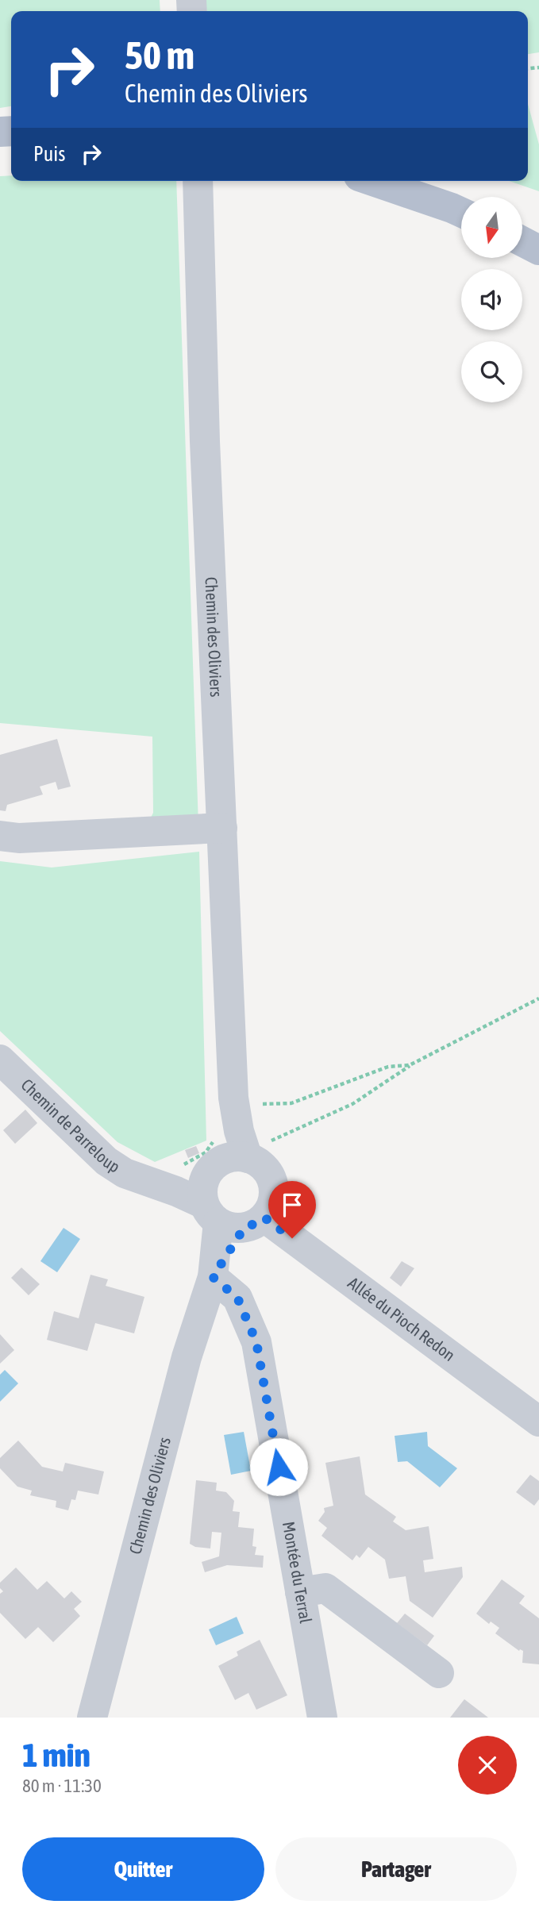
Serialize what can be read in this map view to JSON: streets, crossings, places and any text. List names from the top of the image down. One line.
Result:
{"streets":{"street":["Chemin des Oliviers","Chemin de Parreloup","Allée du Pioch Redon","Montée du Terral"]},"crossings":[["Chemin des Oliviers","Chemin de Parreloup"],["Chemin des Oliviers","Allée du Pioch Redon"],["Chemin des Oliviers","Montée du Terral"],["Chemin de Parreloup","Allée du Pioch Redon"]],"north":"bottom","page":{"turn":["50 m","Chemin des Oliviers"],"then":"Puis","heading":["1 min","80 m · 11:30"],"buttons":["Quitter","Partager"]}}
